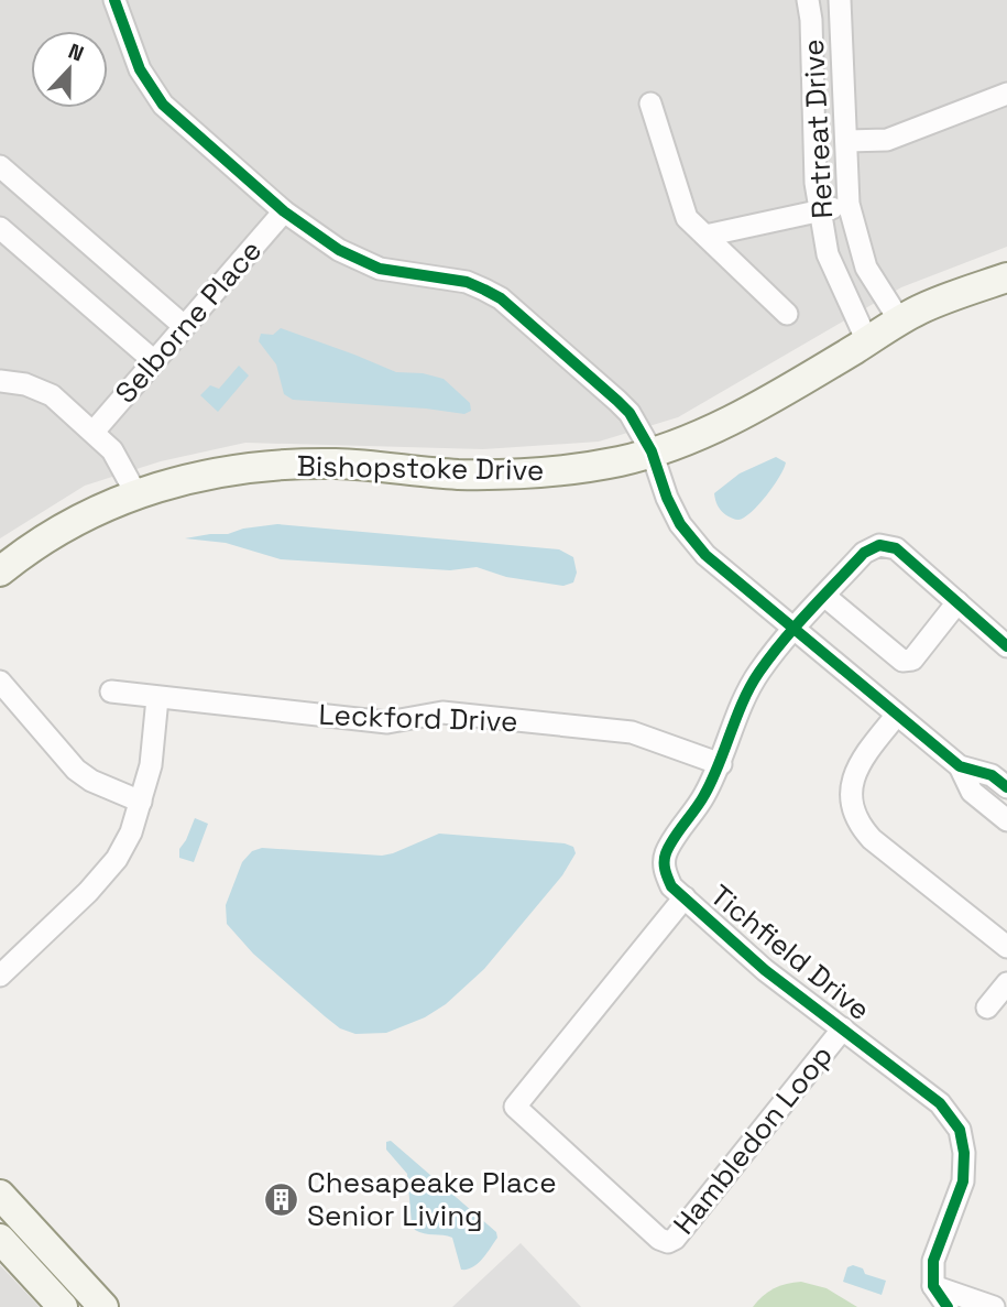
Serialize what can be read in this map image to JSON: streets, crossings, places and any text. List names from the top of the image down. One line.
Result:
{"streets":{"street":["Retreat Drive","Selborne Place","Bishopstoke Drive","Leckford Drive","Tichfield Drive","Hambledon Loop"]},"crossings":[["Retreat Drive","Bishopstoke Drive"],["Leckford Drive","Tichfield Drive"],["Tichfield Drive","Hambledon Loop"]],"places":{"building":["Chesapeake Place Senior Living"]},"north":"top"}
